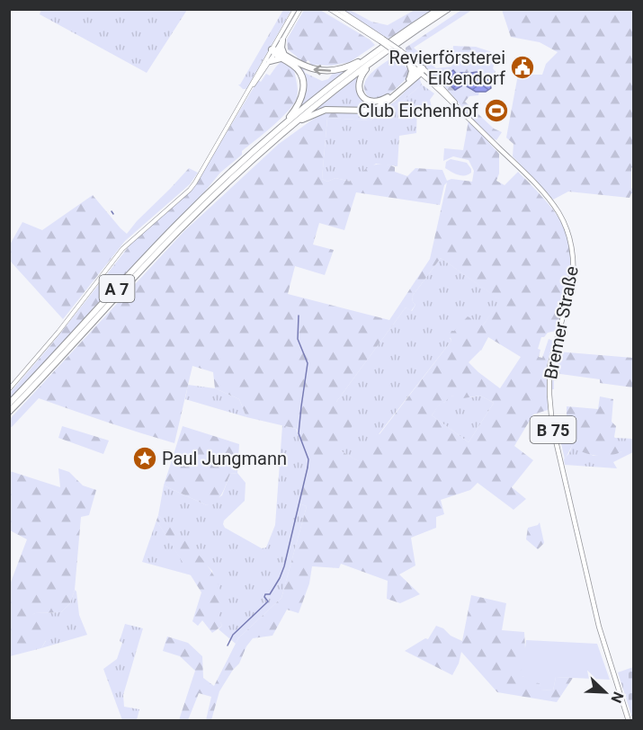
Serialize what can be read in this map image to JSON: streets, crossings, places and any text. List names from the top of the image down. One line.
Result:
{"streets":{"highway":["A 7"],"main road":["Bremer Straße","B 75"]},"places":{"public building":["Revierförsterei Eißendorf"],"sports":["Club Eichenhof"],"place":["Paul Jungmann"]},"north":"bottom right"}
